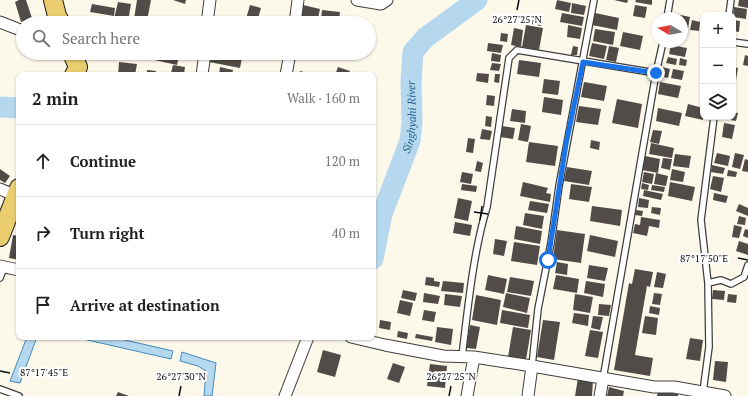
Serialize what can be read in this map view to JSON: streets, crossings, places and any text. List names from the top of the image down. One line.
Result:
{"water":["Singhyahi River"],"north":"left","page":{"map_buttons":["+","−"],"search":"Search here","heading":["2 min","Walk · 160 m"],"list":[["Continue","120 m"],["Turn right","40 m"],"Arrive at destination"]},"coordinates":["26°27'25\"N","87°17'50\"E","87°17'45\"E","26°27'30\"N"]}
